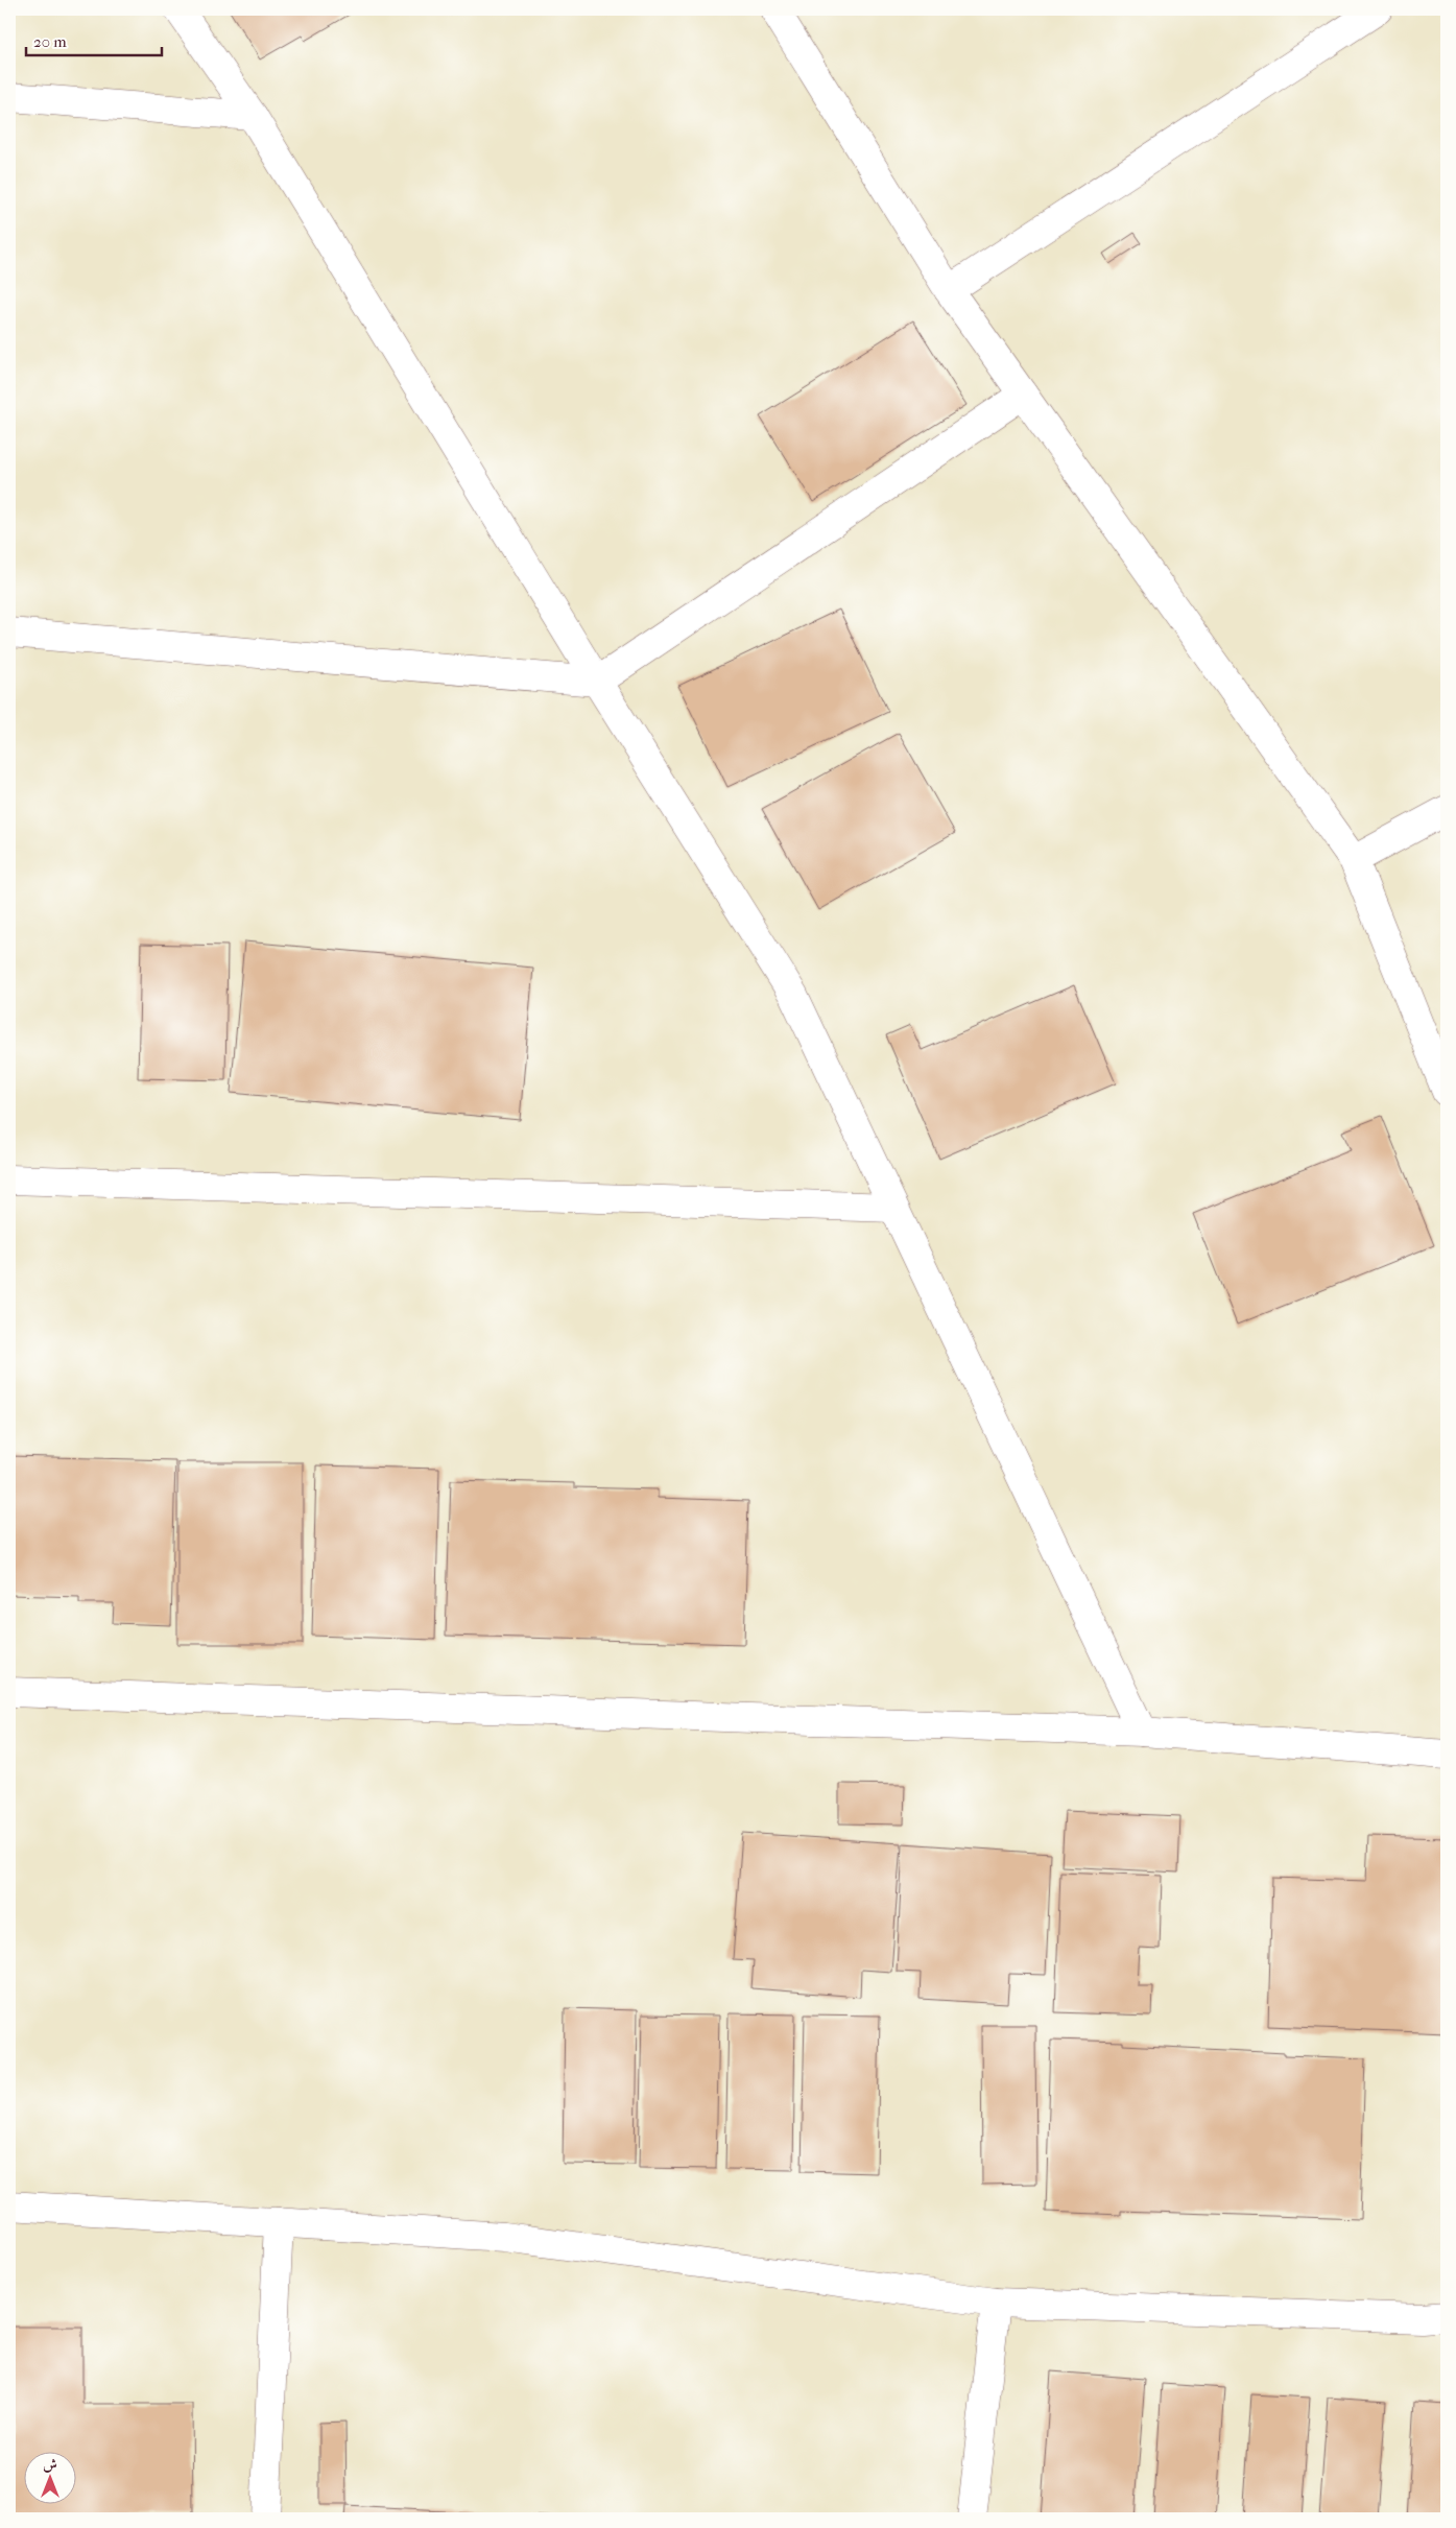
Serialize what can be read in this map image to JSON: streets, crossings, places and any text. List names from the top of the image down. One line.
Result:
{"scale_bar":"20 m","north":"top"}
